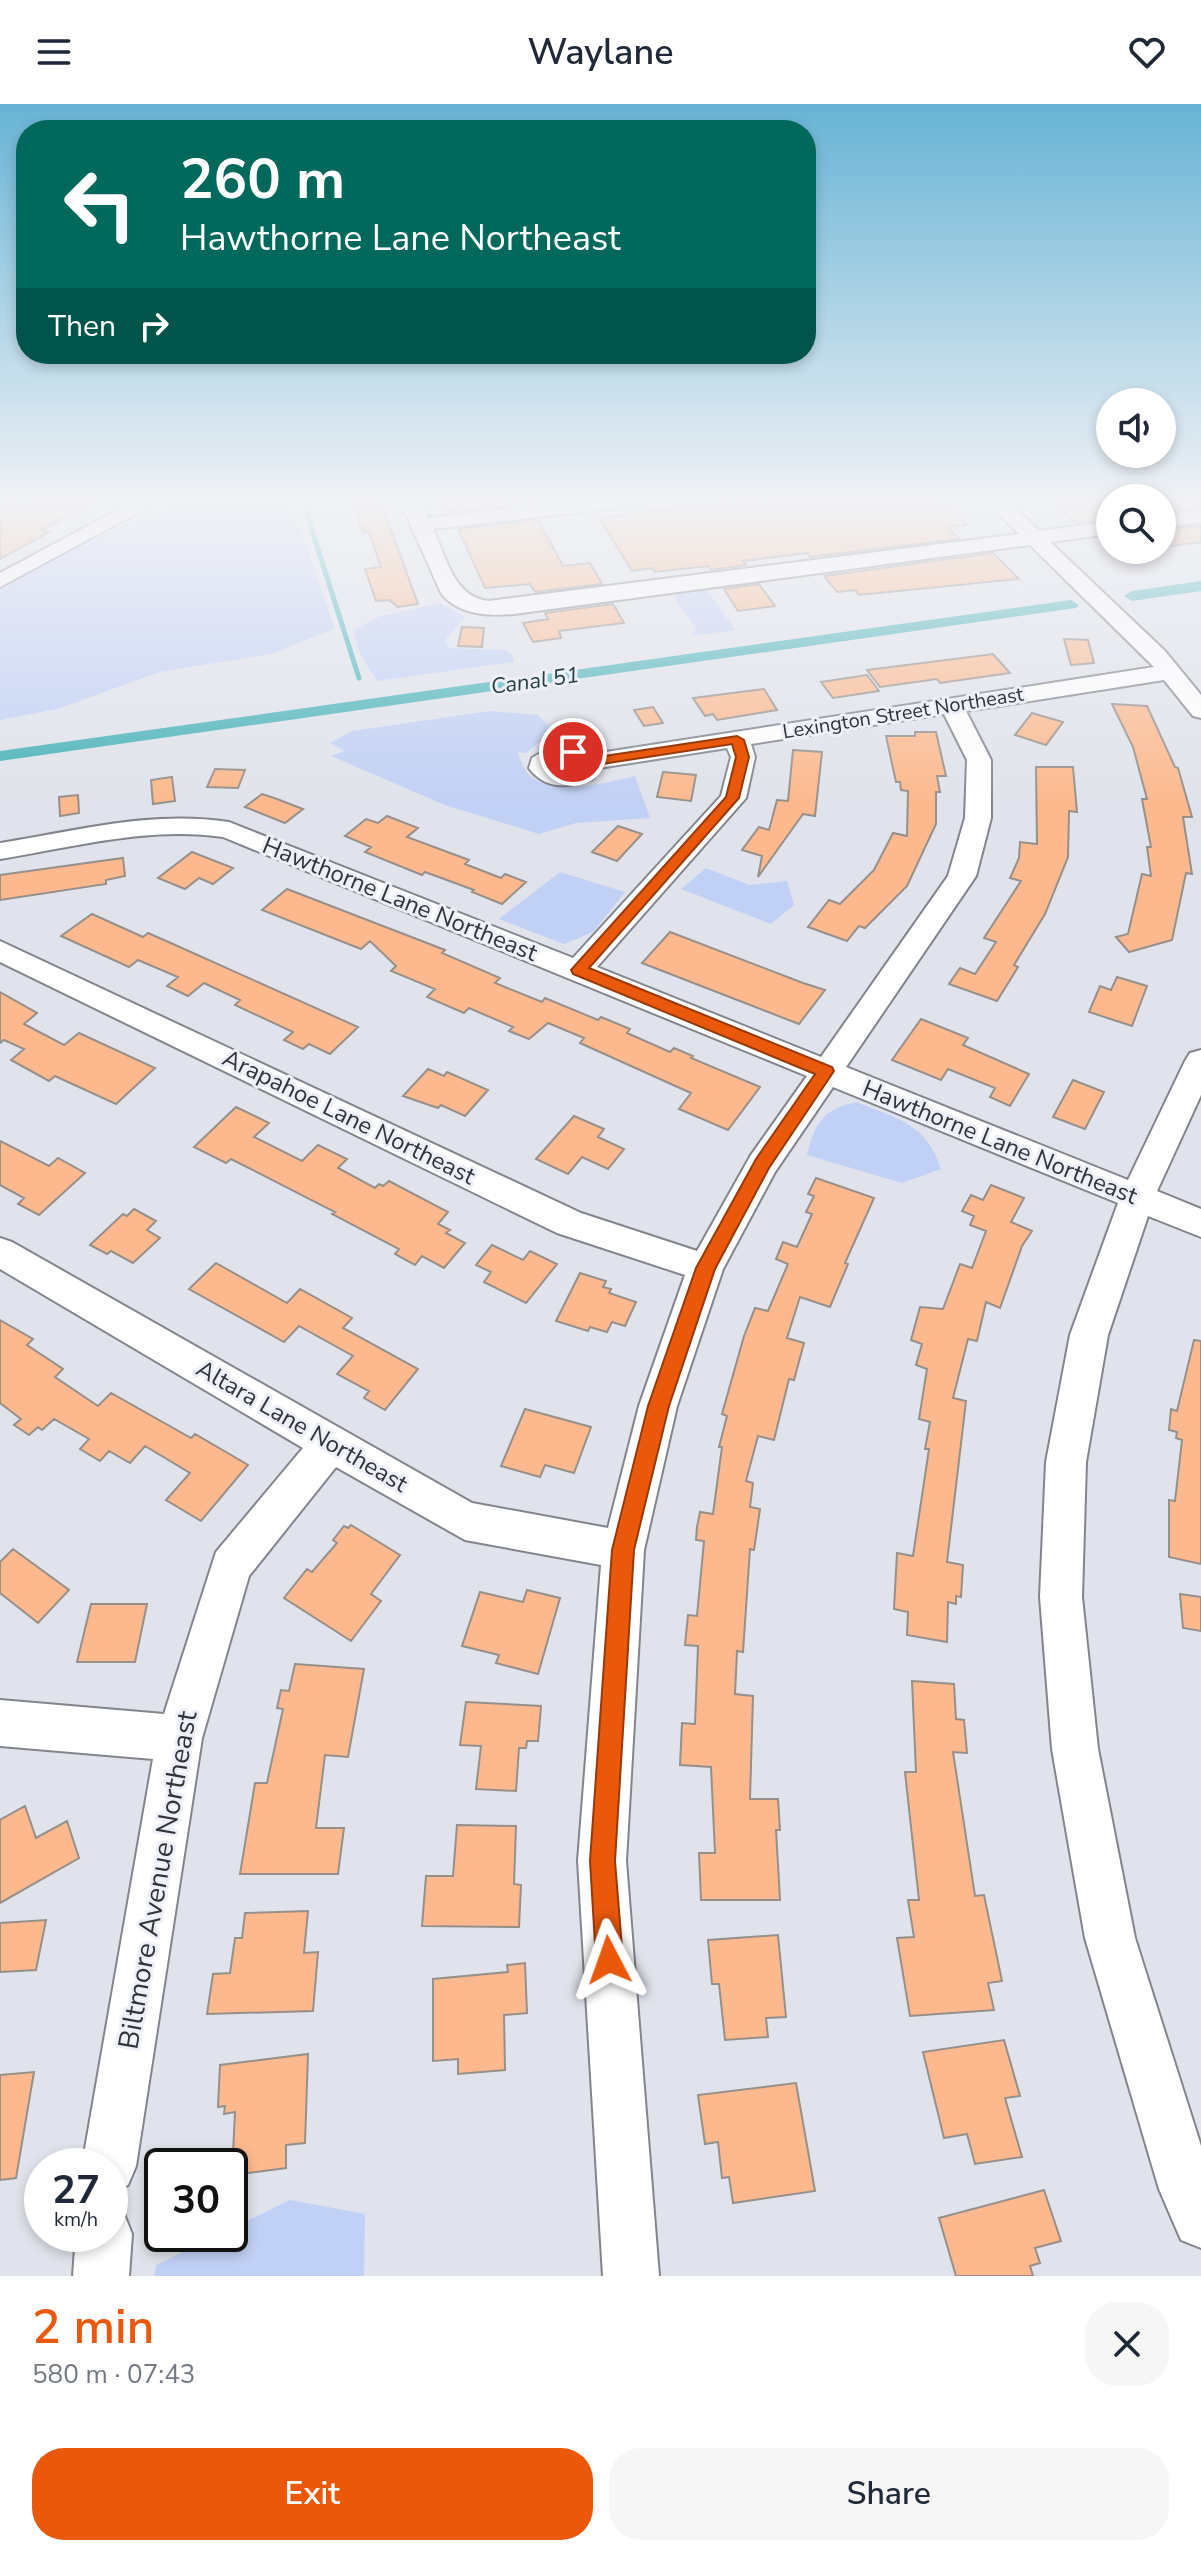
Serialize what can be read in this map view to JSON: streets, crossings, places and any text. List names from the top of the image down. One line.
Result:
{"streets":{"street":["Lexington Street Northeast","Hawthorne Lane Northeast","Arapahoe Lane Northeast","Altara Lane Northeast","Biltmore Avenue Northeast"]},"crossings":[["Altara Lane Northeast","Biltmore Avenue Northeast"]],"water":["Canal 51"],"page":{"header":"Waylane","turn":["260 m","Hawthorne Lane Northeast"],"then":"Then","speed":"27 km/h","limit":"30","heading":["2 min","580 m · 07:43"],"buttons":["Exit","Share"]}}
